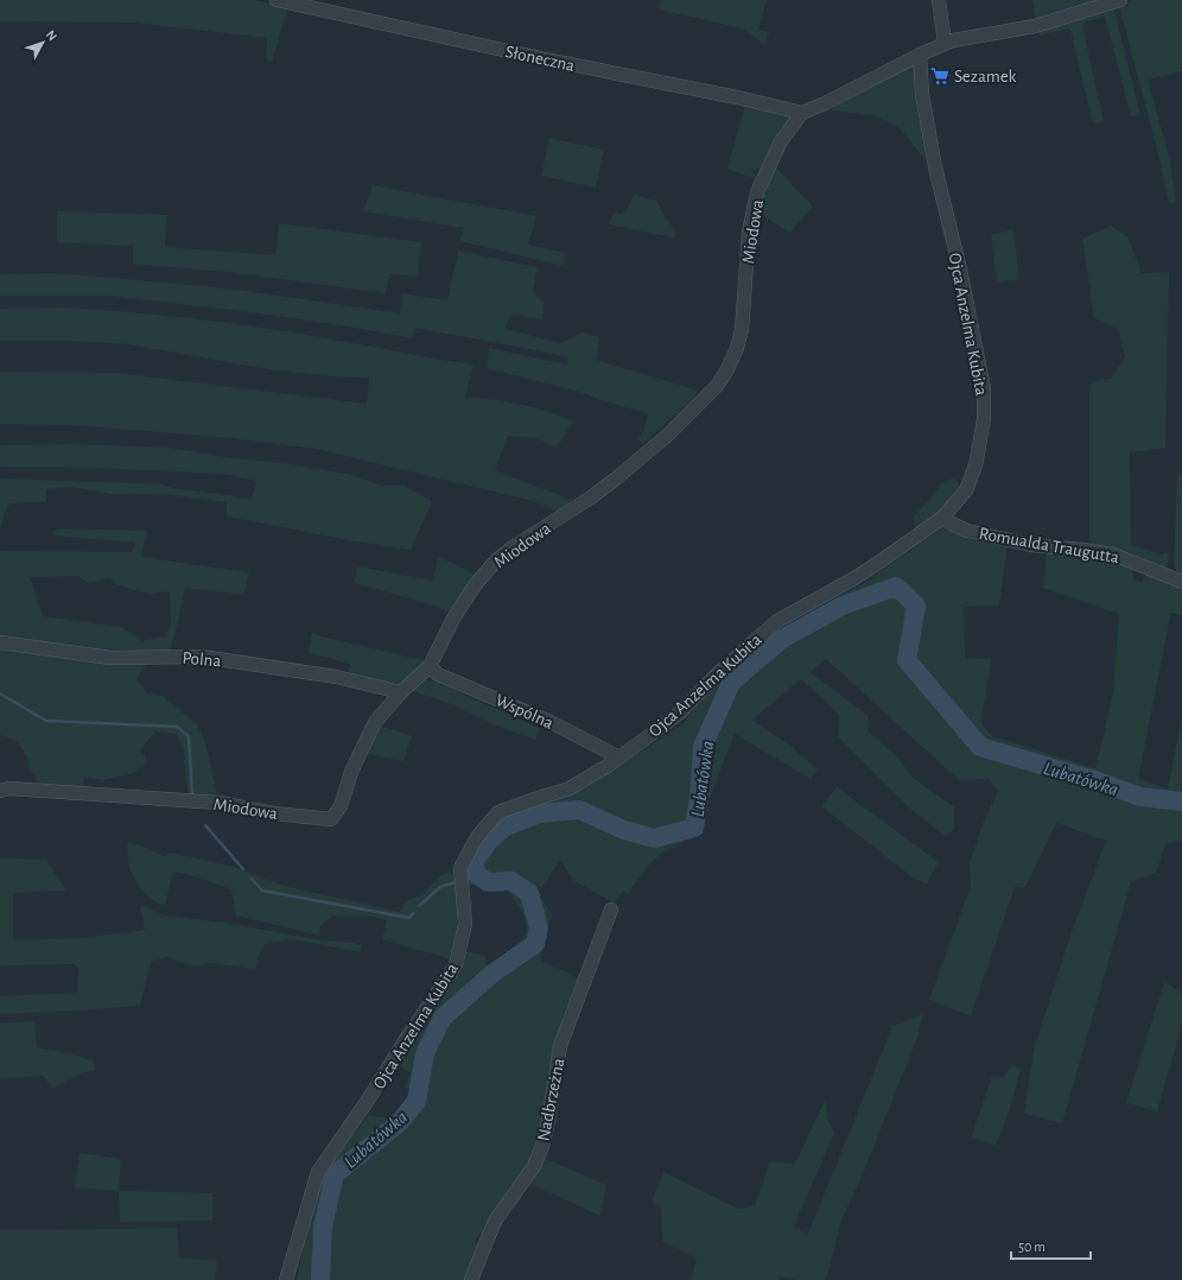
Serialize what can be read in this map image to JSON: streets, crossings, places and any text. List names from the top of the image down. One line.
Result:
{"streets":{"street":["Słoneczna","Miodowa","Ojca Anzelma Kubita","Romualda Traugutta","Polna","Wspólna","Nadbrzeżna"]},"crossings":[["Słoneczna","Miodowa"],["Miodowa","Polna"],["Miodowa","Wspólna"],["Ojca Anzelma Kubita","Romualda Traugutta"],["Ojca Anzelma Kubita","Wspólna"]],"water":["Lubatówka"],"places":{"supermarket":["Sezamek"]},"scale_bar":"50 m","north":"top right"}
